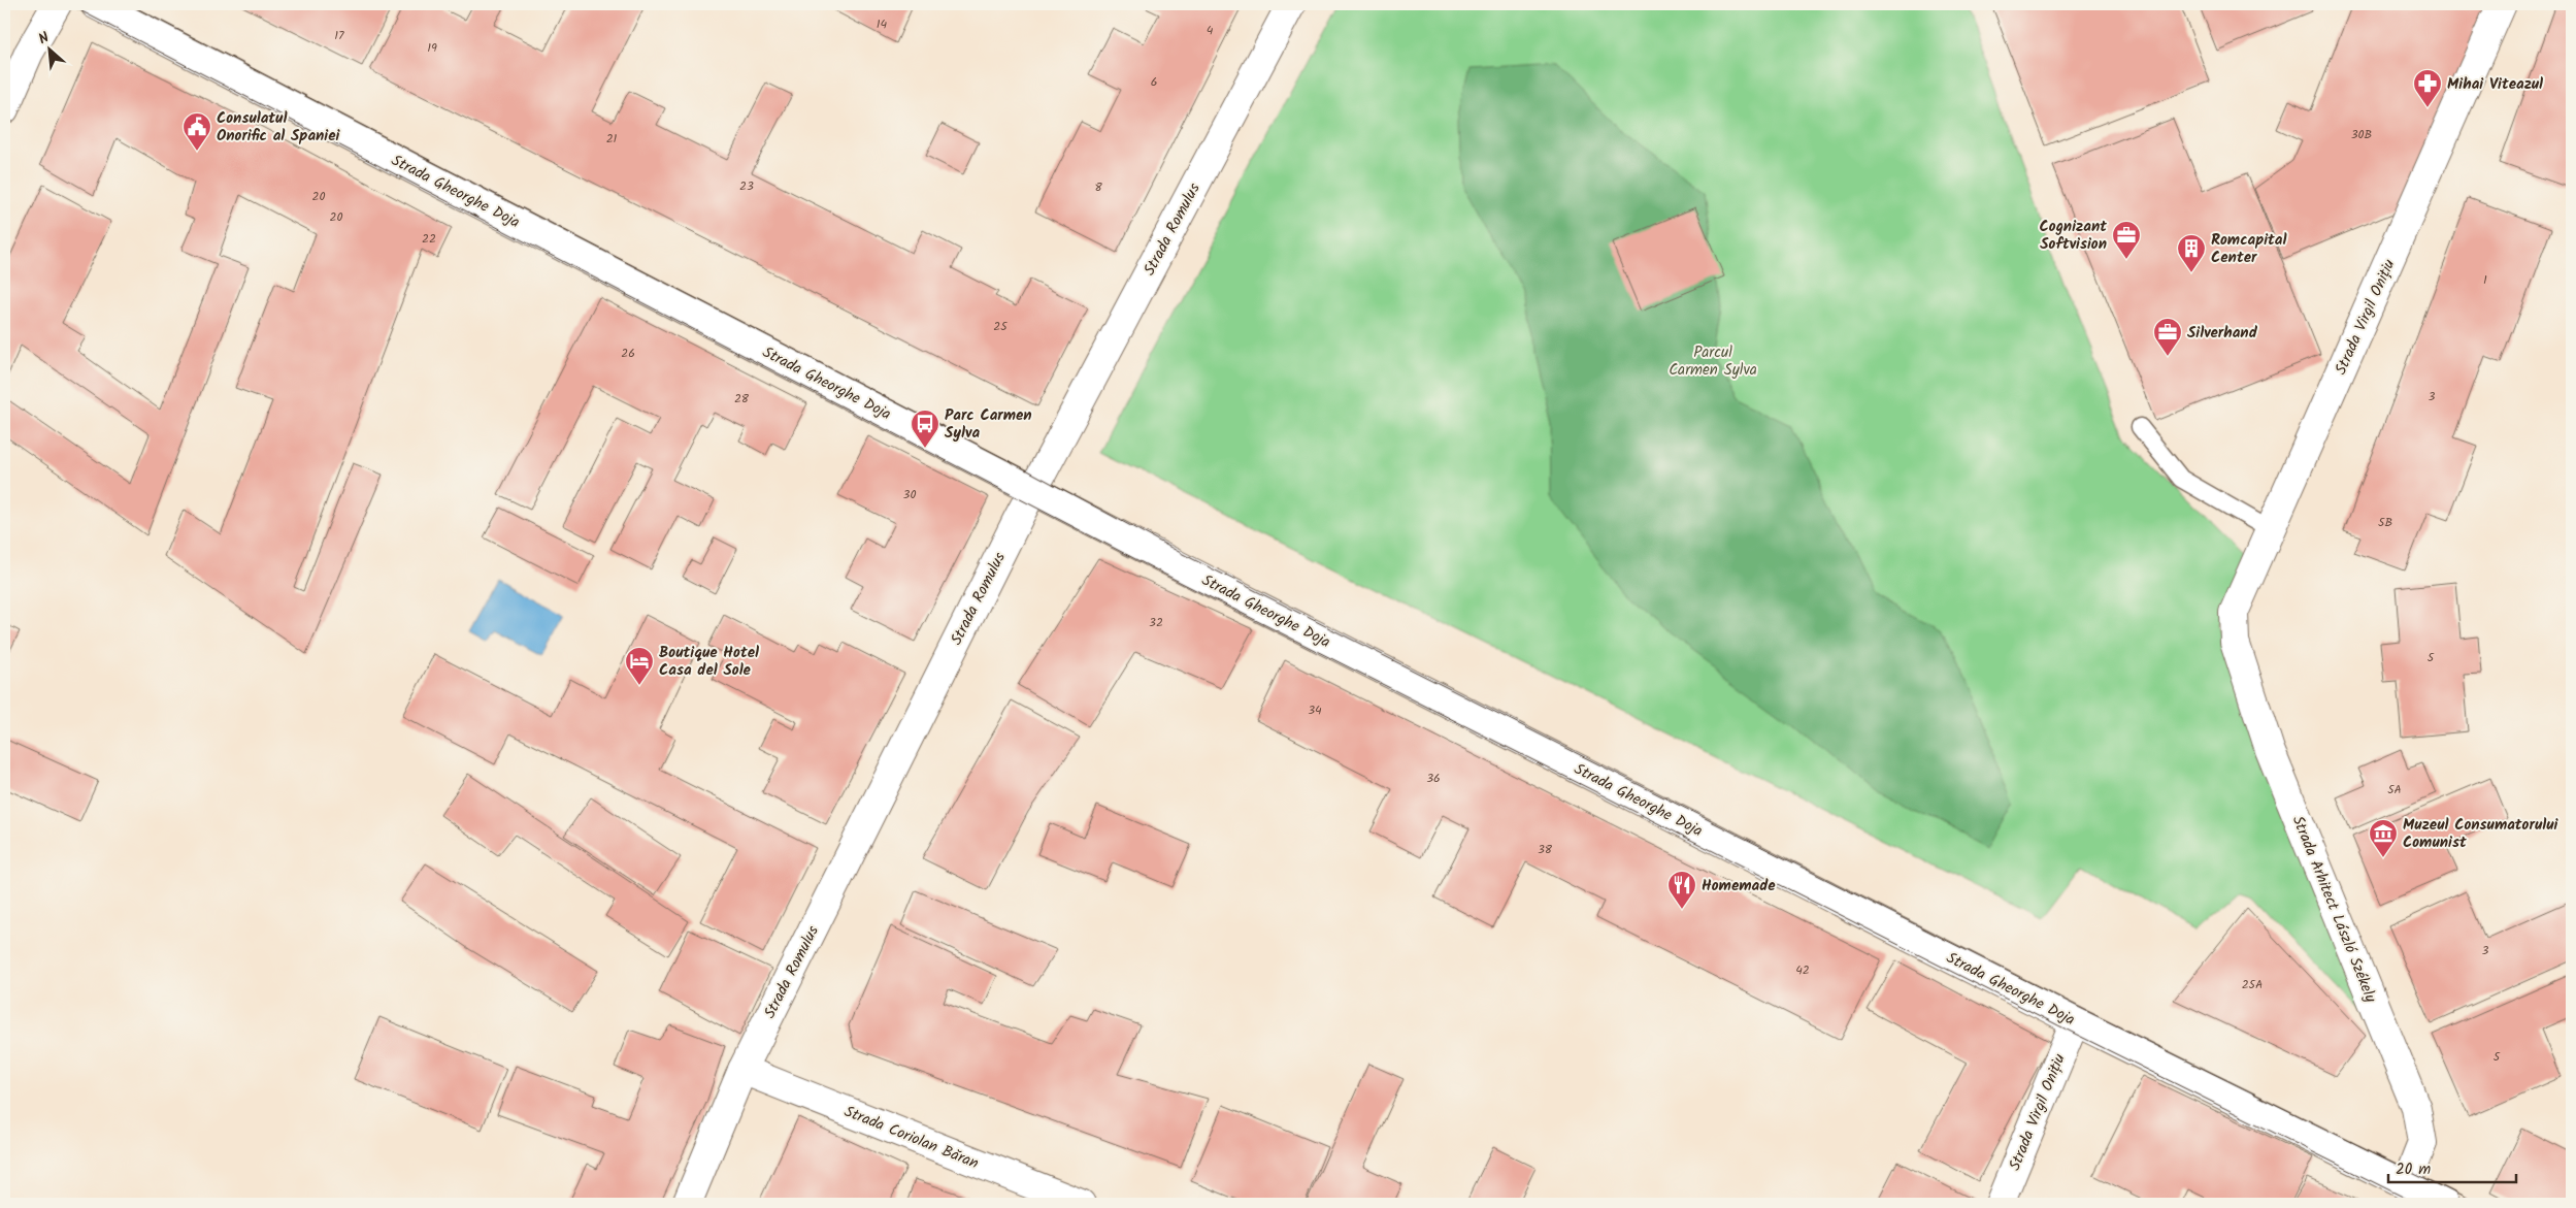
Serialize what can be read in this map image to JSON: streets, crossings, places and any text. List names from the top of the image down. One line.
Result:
{"streets":{"street":["Strada Gheorghe Doja","Strada Romulus","Strada Virgil Onițiu","Strada Arhitect László Székely","Strada Coriolan Băran"]},"crossings":[["Strada Gheorghe Doja","Strada Romulus"],["Strada Gheorghe Doja","Strada Virgil Onițiu"],["Strada Gheorghe Doja","Strada Arhitect László Székely"],["Strada Romulus","Strada Coriolan Băran"],["Strada Virgil Onițiu","Strada Arhitect László Székely"]],"parks":["Parcul Carmen Sylva"],"places":{"pharmacy":["Mihai Viteazul"],"public building":["Consulatul Onorific al Spaniei"],"office":["Cognizant Softvision","Silverhand"],"building":["Romcapital Center"],"bus stop":["Parc Carmen Sylva"],"hotel":["Boutique Hotel Casa del Sole"],"museum":["Muzeul Consumatorului Comunist"],"restaurant":["Homemade"]},"house_numbers":["14","4","17","19","6","30B","21","23","8","20","20","22","1","25","26","3","28","30","5B","32","5","34","36","5A","38","3","42","25A","5"],"scale_bar":"20 m","north":"top left"}
